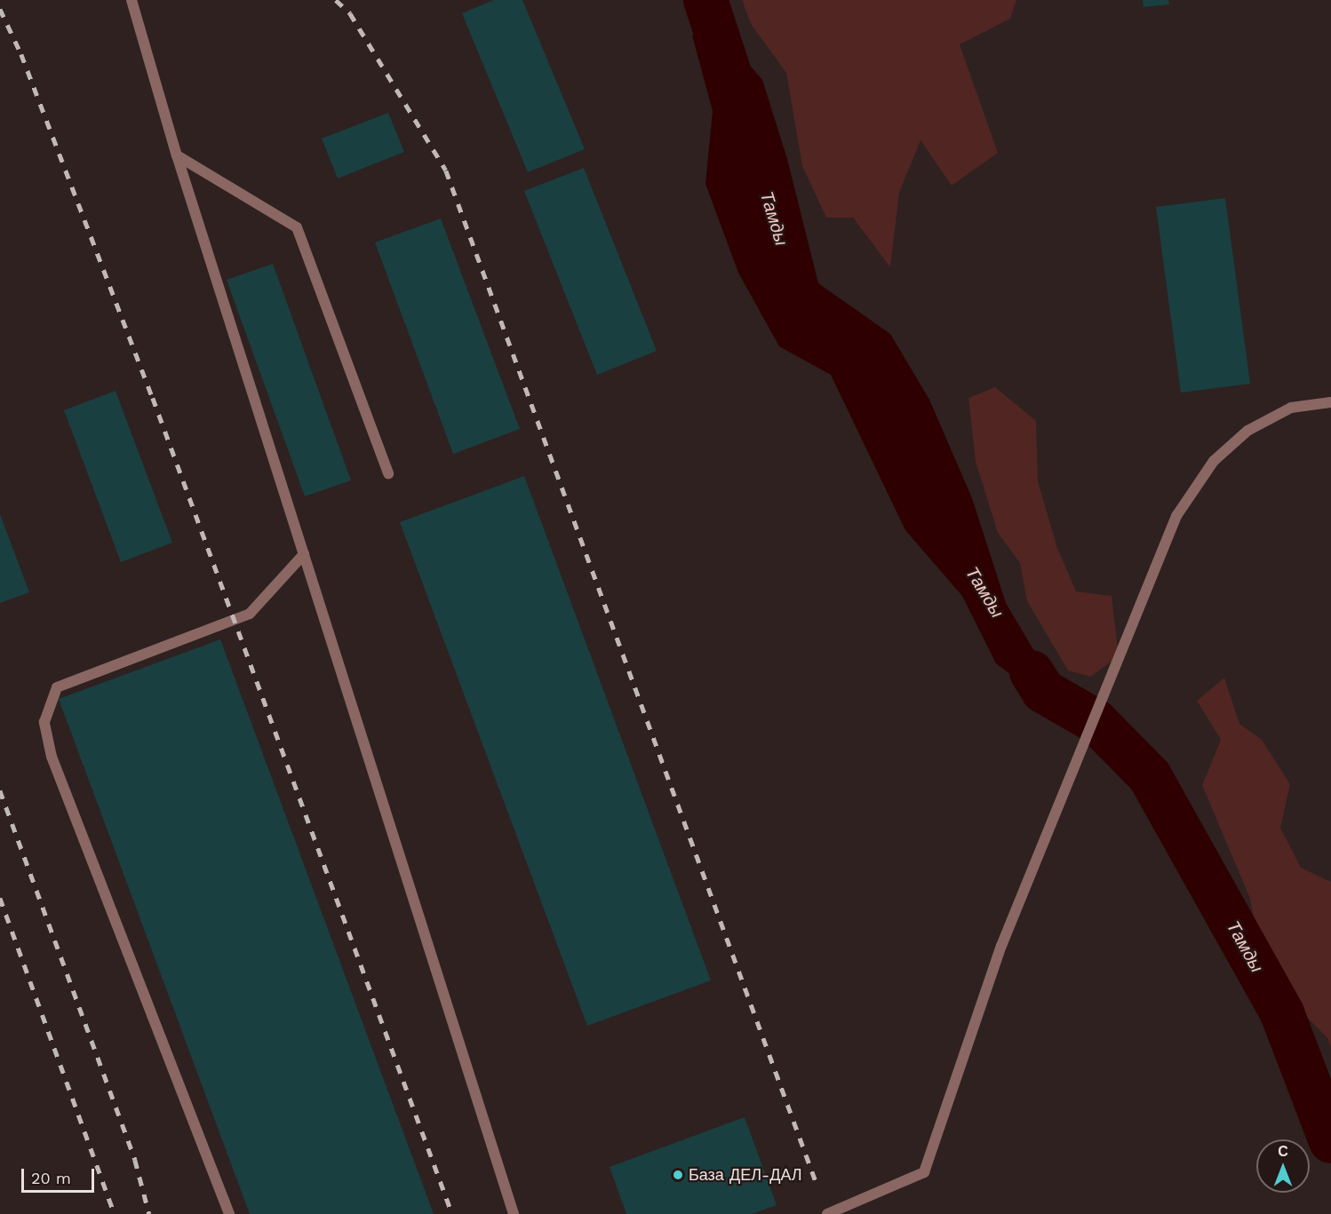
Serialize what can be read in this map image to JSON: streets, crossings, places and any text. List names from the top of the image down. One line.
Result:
{"water":["Тамды"],"places":["База ДЕЛ-ДАЛ"],"scale_bar":"20 m","north":"top"}
